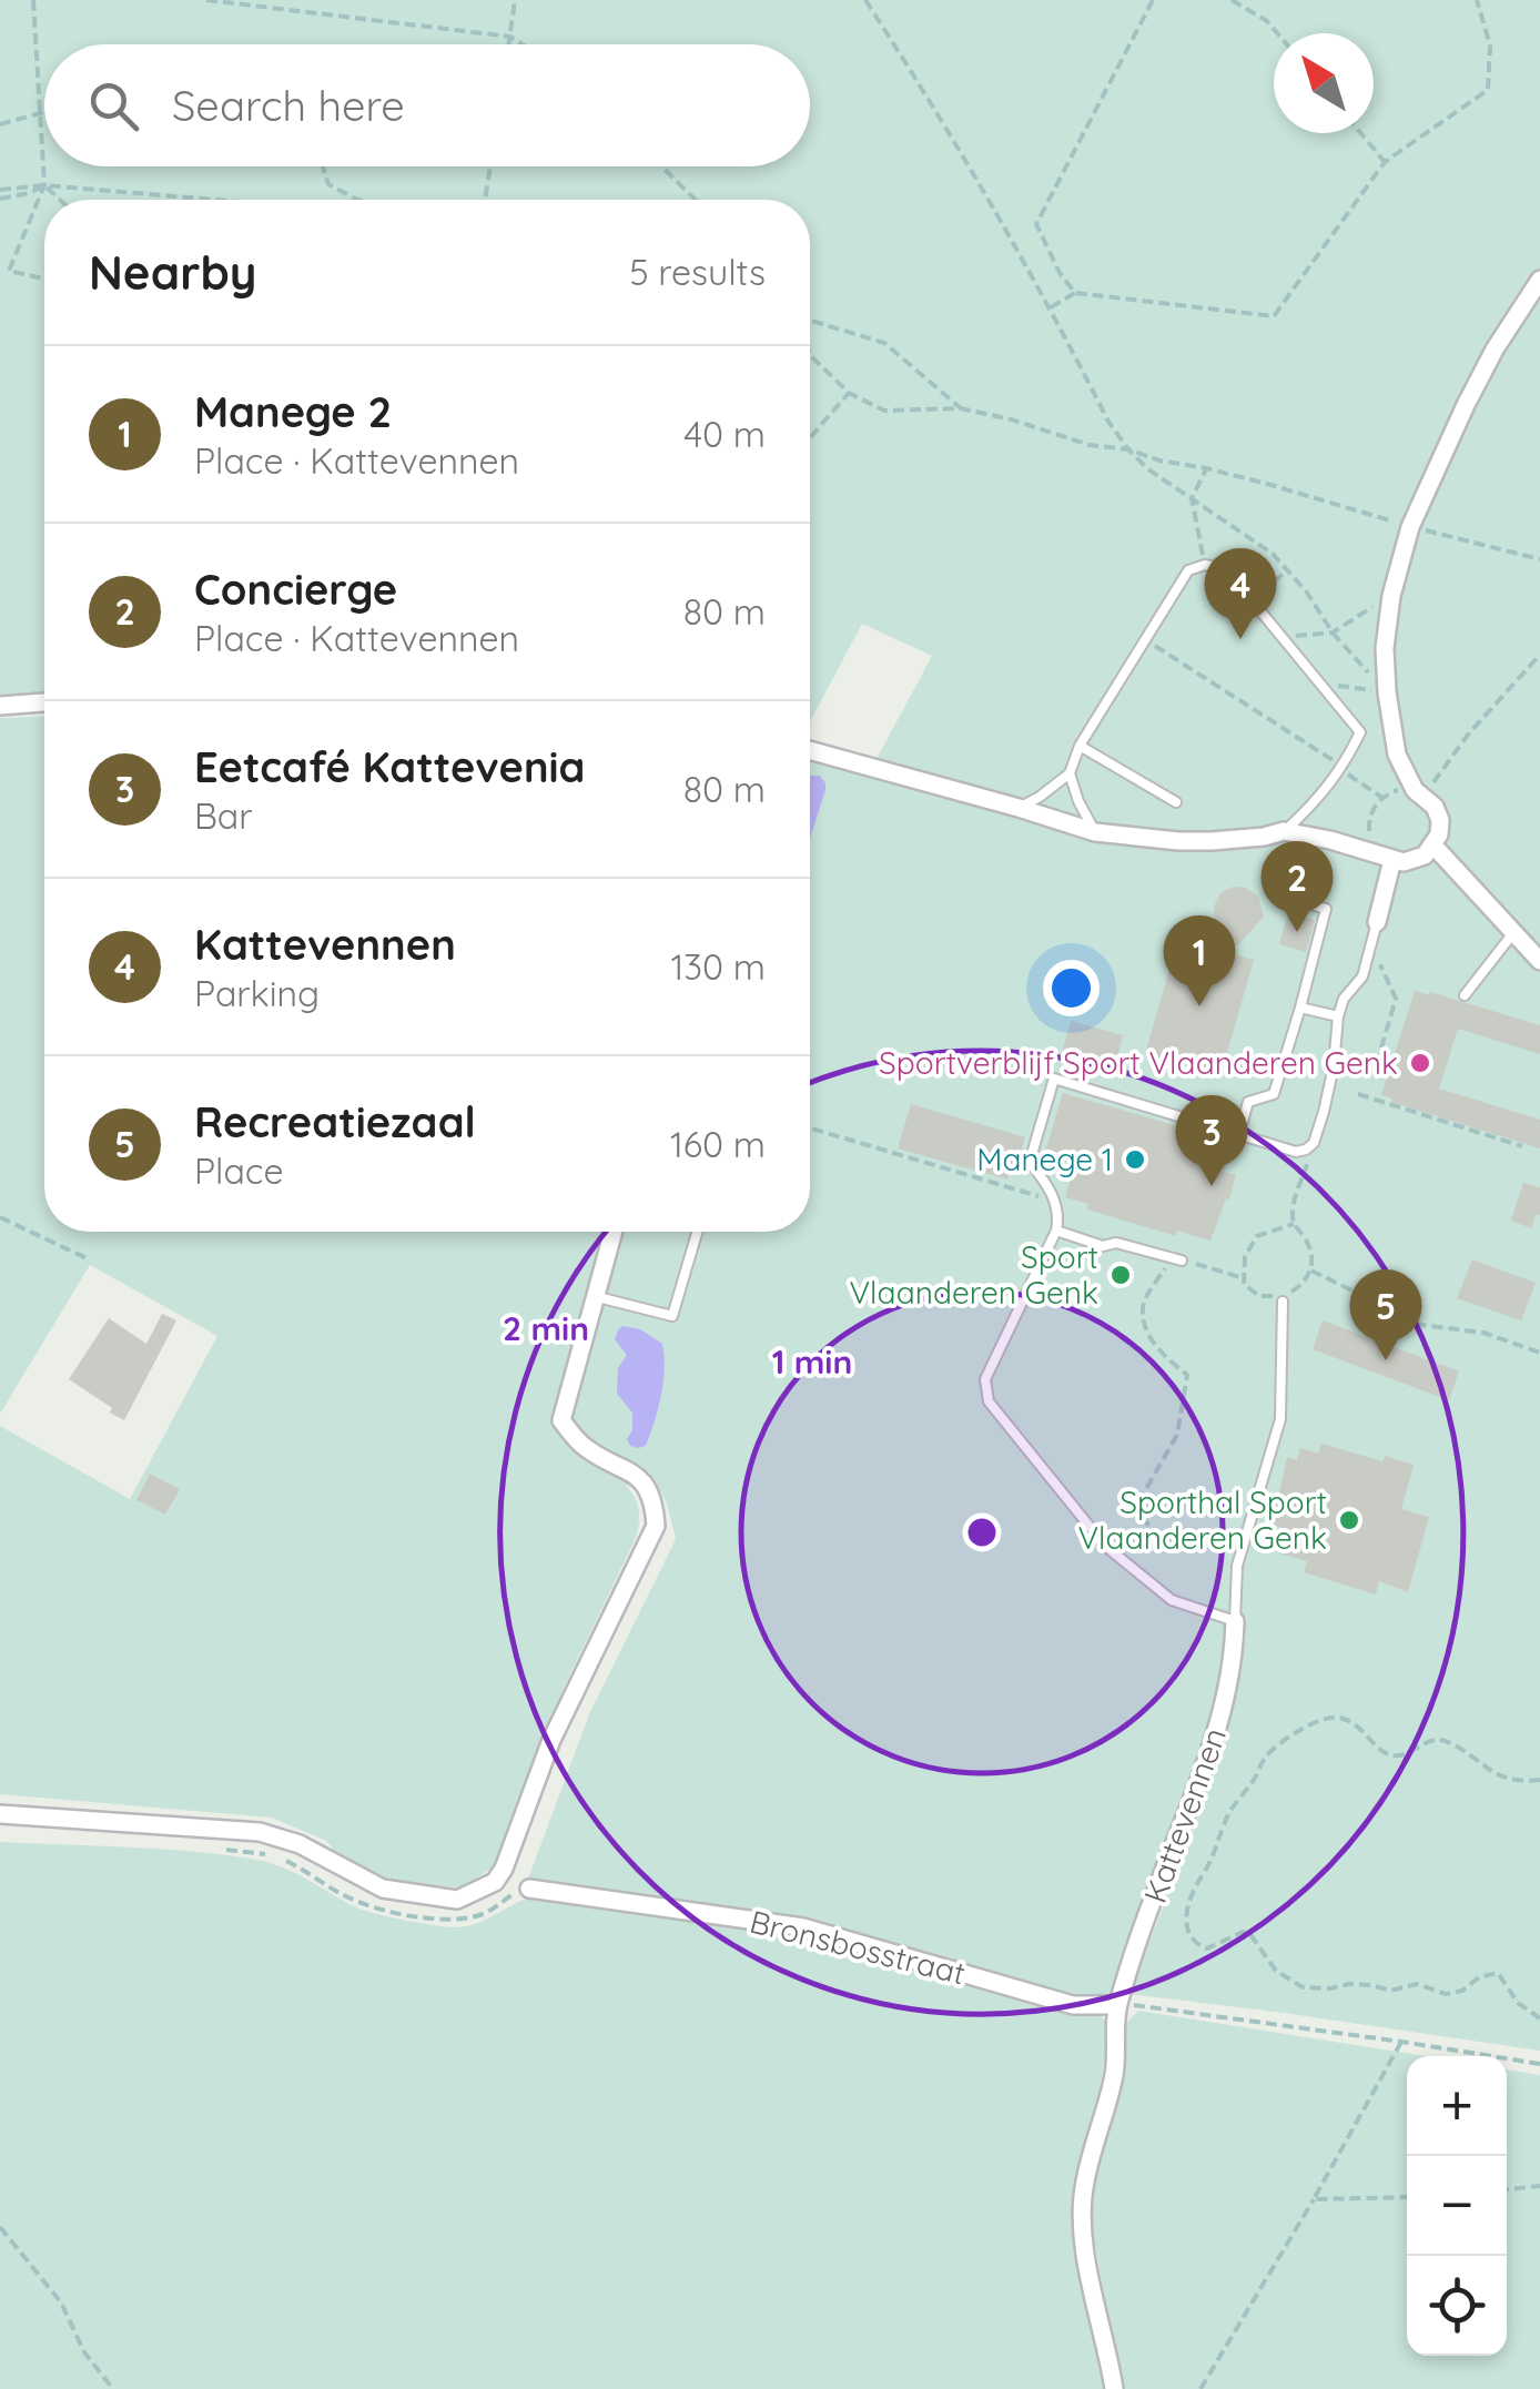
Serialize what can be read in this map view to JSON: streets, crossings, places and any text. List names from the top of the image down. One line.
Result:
{"streets":{"street":["Kattevennen","Bronsbosstraat"]},"crossings":[["Kattevennen","Bronsbosstraat"]],"places":["Sportverblijf Sport Vlaanderen Genk","Manege 1","Sport Vlaanderen Genk","Sporthal Sport Vlaanderen Genk"],"north":"top left","page":{"search":"Search here","heading":["Nearby","5 results"],"list":[{"mark":"1","name":"Manege 2","note":"Place · Kattevennen","value":"40 m"},{"mark":"2","name":"Concierge","note":"Place · Kattevennen","value":"80 m"},{"mark":"3","name":"Eetcafé Kattevenia","note":"Bar","value":"80 m"},{"mark":"4","name":"Kattevennen","note":"Parking","value":"130 m"},{"mark":"5","name":"Recreatiezaal","note":"Place","value":"160 m"}],"pins":["4","2","1","3","5"],"map_buttons":["+","−"]},"rings":["2 min","1 min"]}
